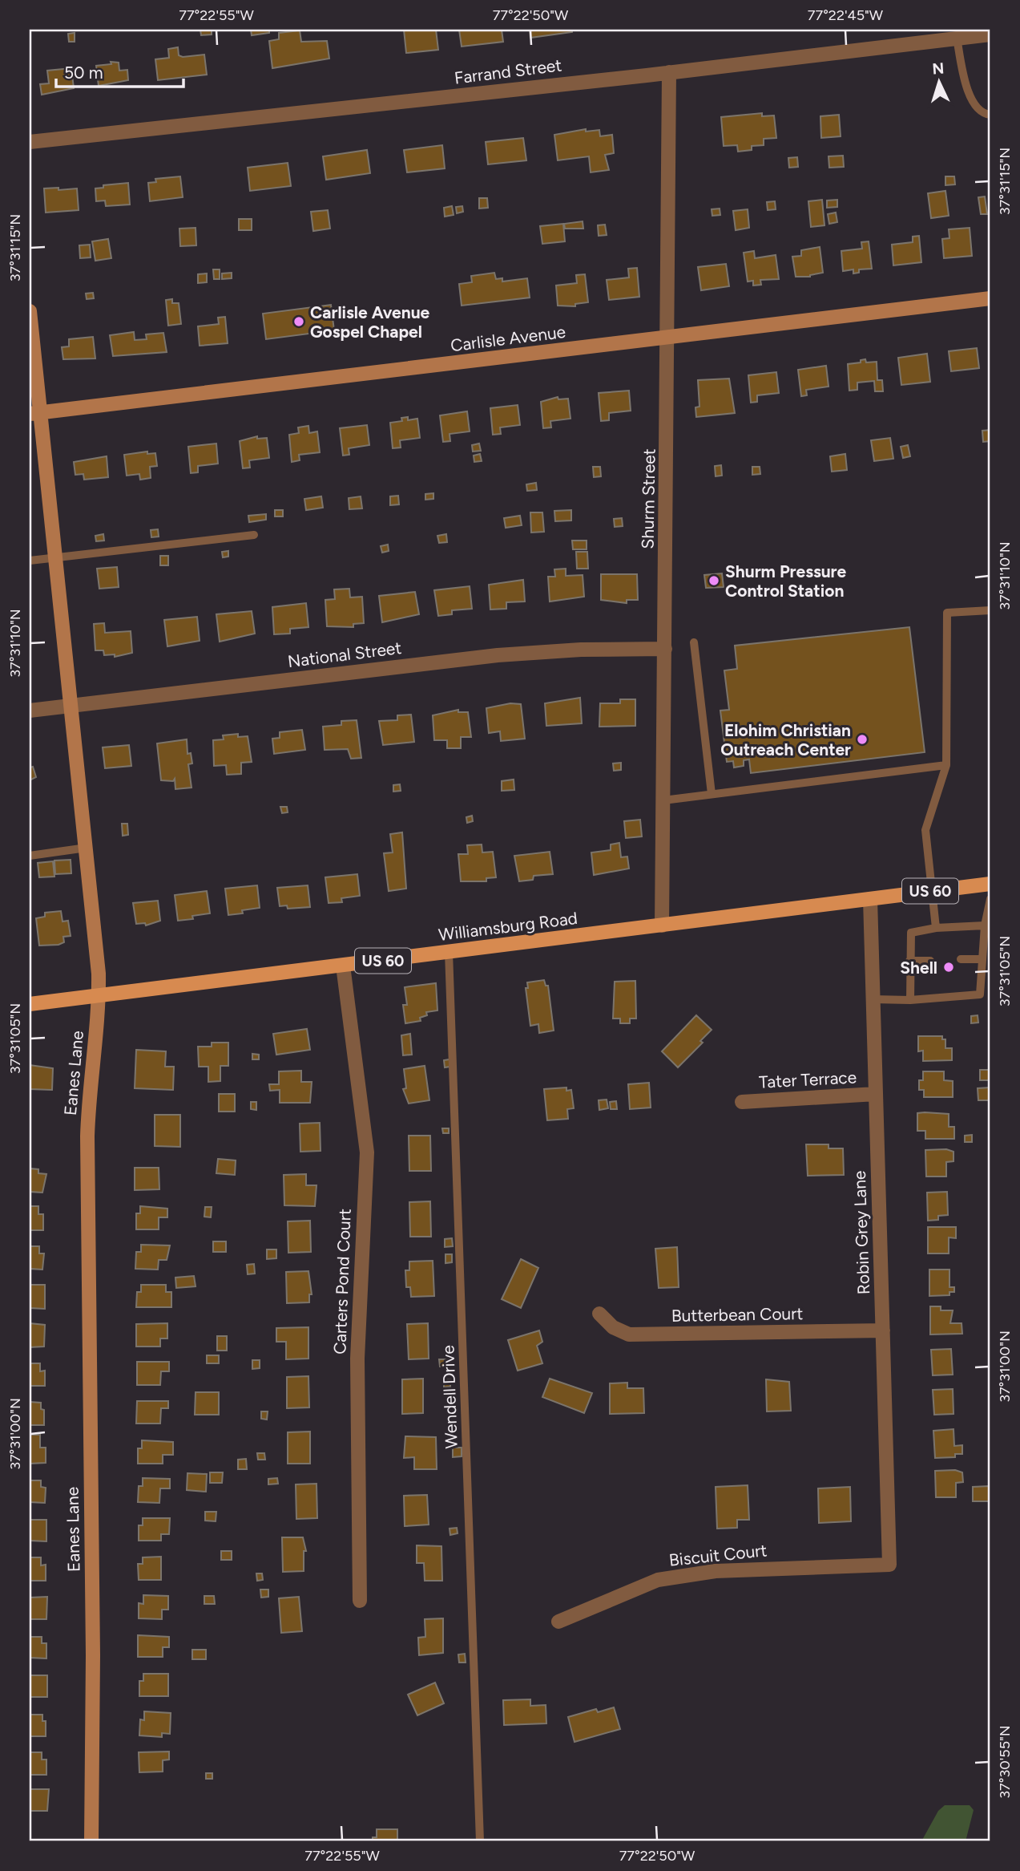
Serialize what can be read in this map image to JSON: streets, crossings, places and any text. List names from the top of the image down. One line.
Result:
{"streets":{"main road":["US 60","Williamsburg Road"],"street":["Farrand Street","Carlisle Avenue","Shurm Street","National Street","Eanes Lane","Tater Terrace","Robin Grey Lane","Carters Pond Court","Butterbean Court","Biscuit Court"],"lane":["Wendell Drive"]},"crossings":[["Farrand Street","Shurm Street"],["Carlisle Avenue","Shurm Street"],["Carlisle Avenue","Eanes Lane"],["Shurm Street","National Street"],["Shurm Street","Williamsburg Road"],["National Street","Eanes Lane"],["Williamsburg Road","Eanes Lane"],["Williamsburg Road","Robin Grey Lane"],["Williamsburg Road","Carters Pond Court"],["Williamsburg Road","Wendell Drive"],["Tater Terrace","Robin Grey Lane"],["Robin Grey Lane","Butterbean Court"],["Robin Grey Lane","Biscuit Court"]],"places":["Carlisle Avenue Gospel Chapel","Shurm Pressure Control Station","Elohim Christian Outreach Center","Shell"],"scale_bar":"50 m","north":"top","coordinates":["77°22'55\"W","77°22'50\"W","77°22'45\"W","37°31'15\"N","37°31'10\"N","37°31'05\"N","37°31'00\"N","37°30'55\"N"]}
